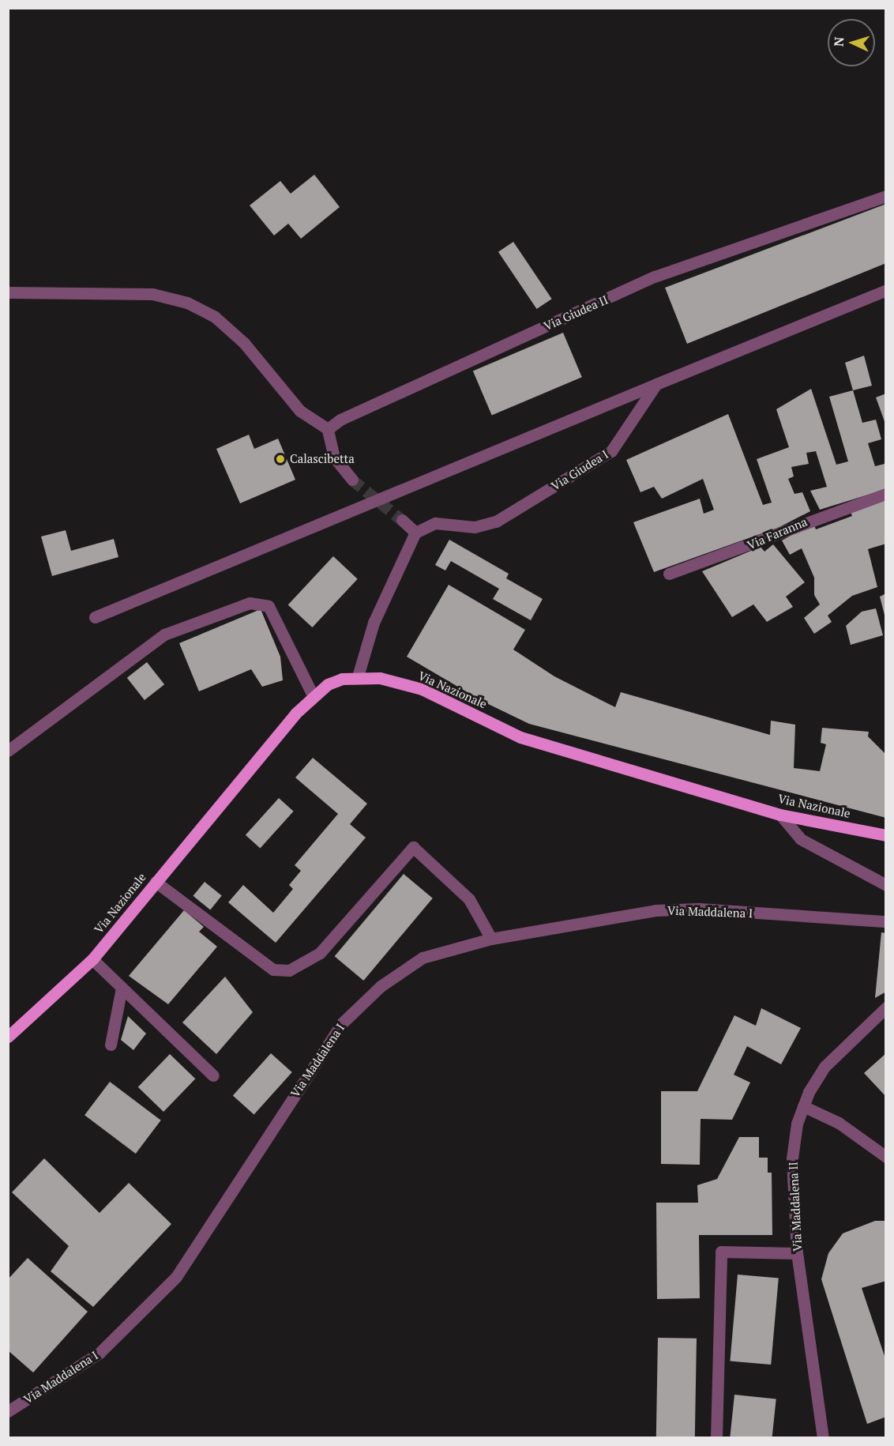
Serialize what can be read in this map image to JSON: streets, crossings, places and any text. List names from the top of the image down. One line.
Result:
{"streets":{"main road":["Via Nazionale"],"street":["Via Giudea II","Via Giudea I","Via Faranna","Via Maddalena I","Via Maddalena II"]},"places":["Calascibetta"],"north":"left"}
